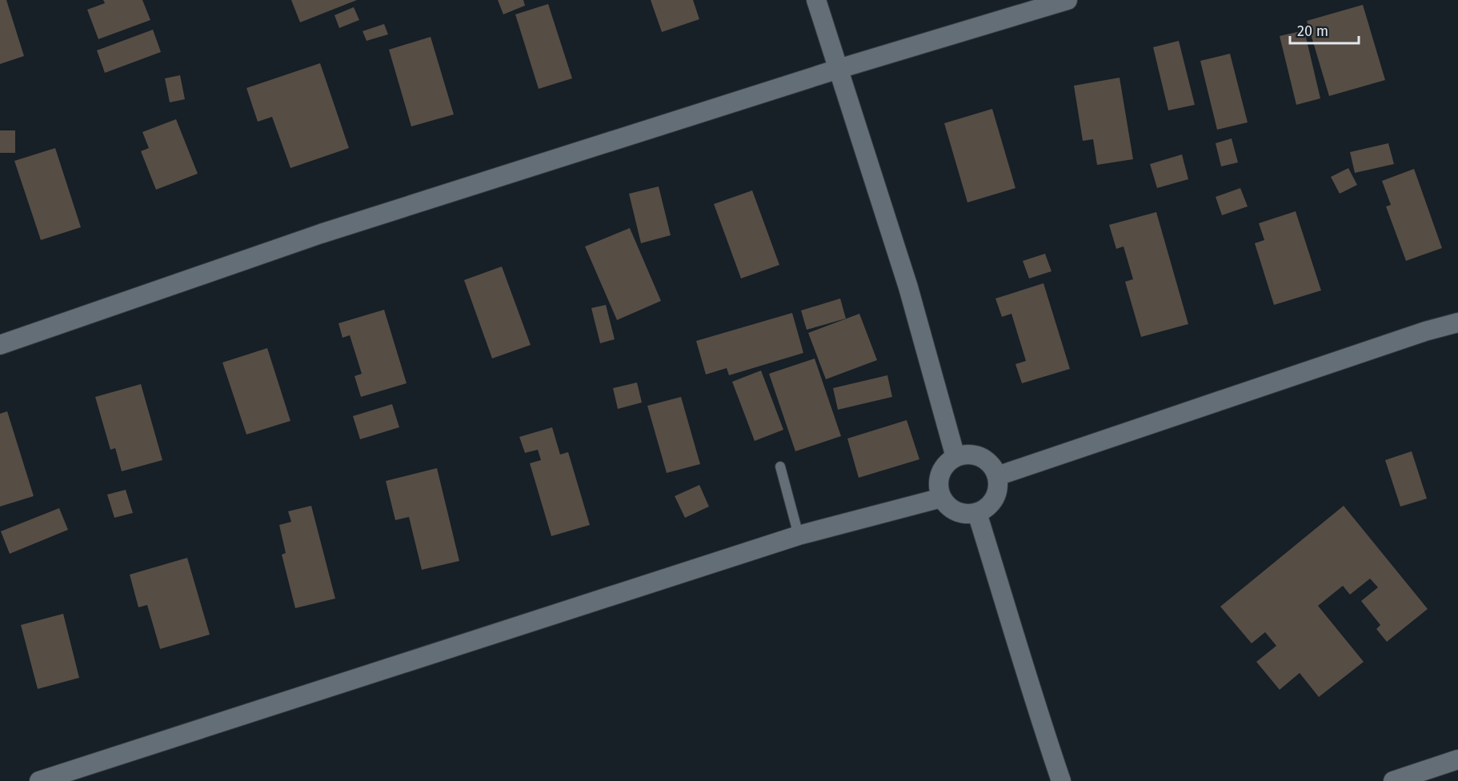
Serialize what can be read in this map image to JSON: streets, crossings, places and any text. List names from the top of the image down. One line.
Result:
{"scale_bar":"20 m"}
